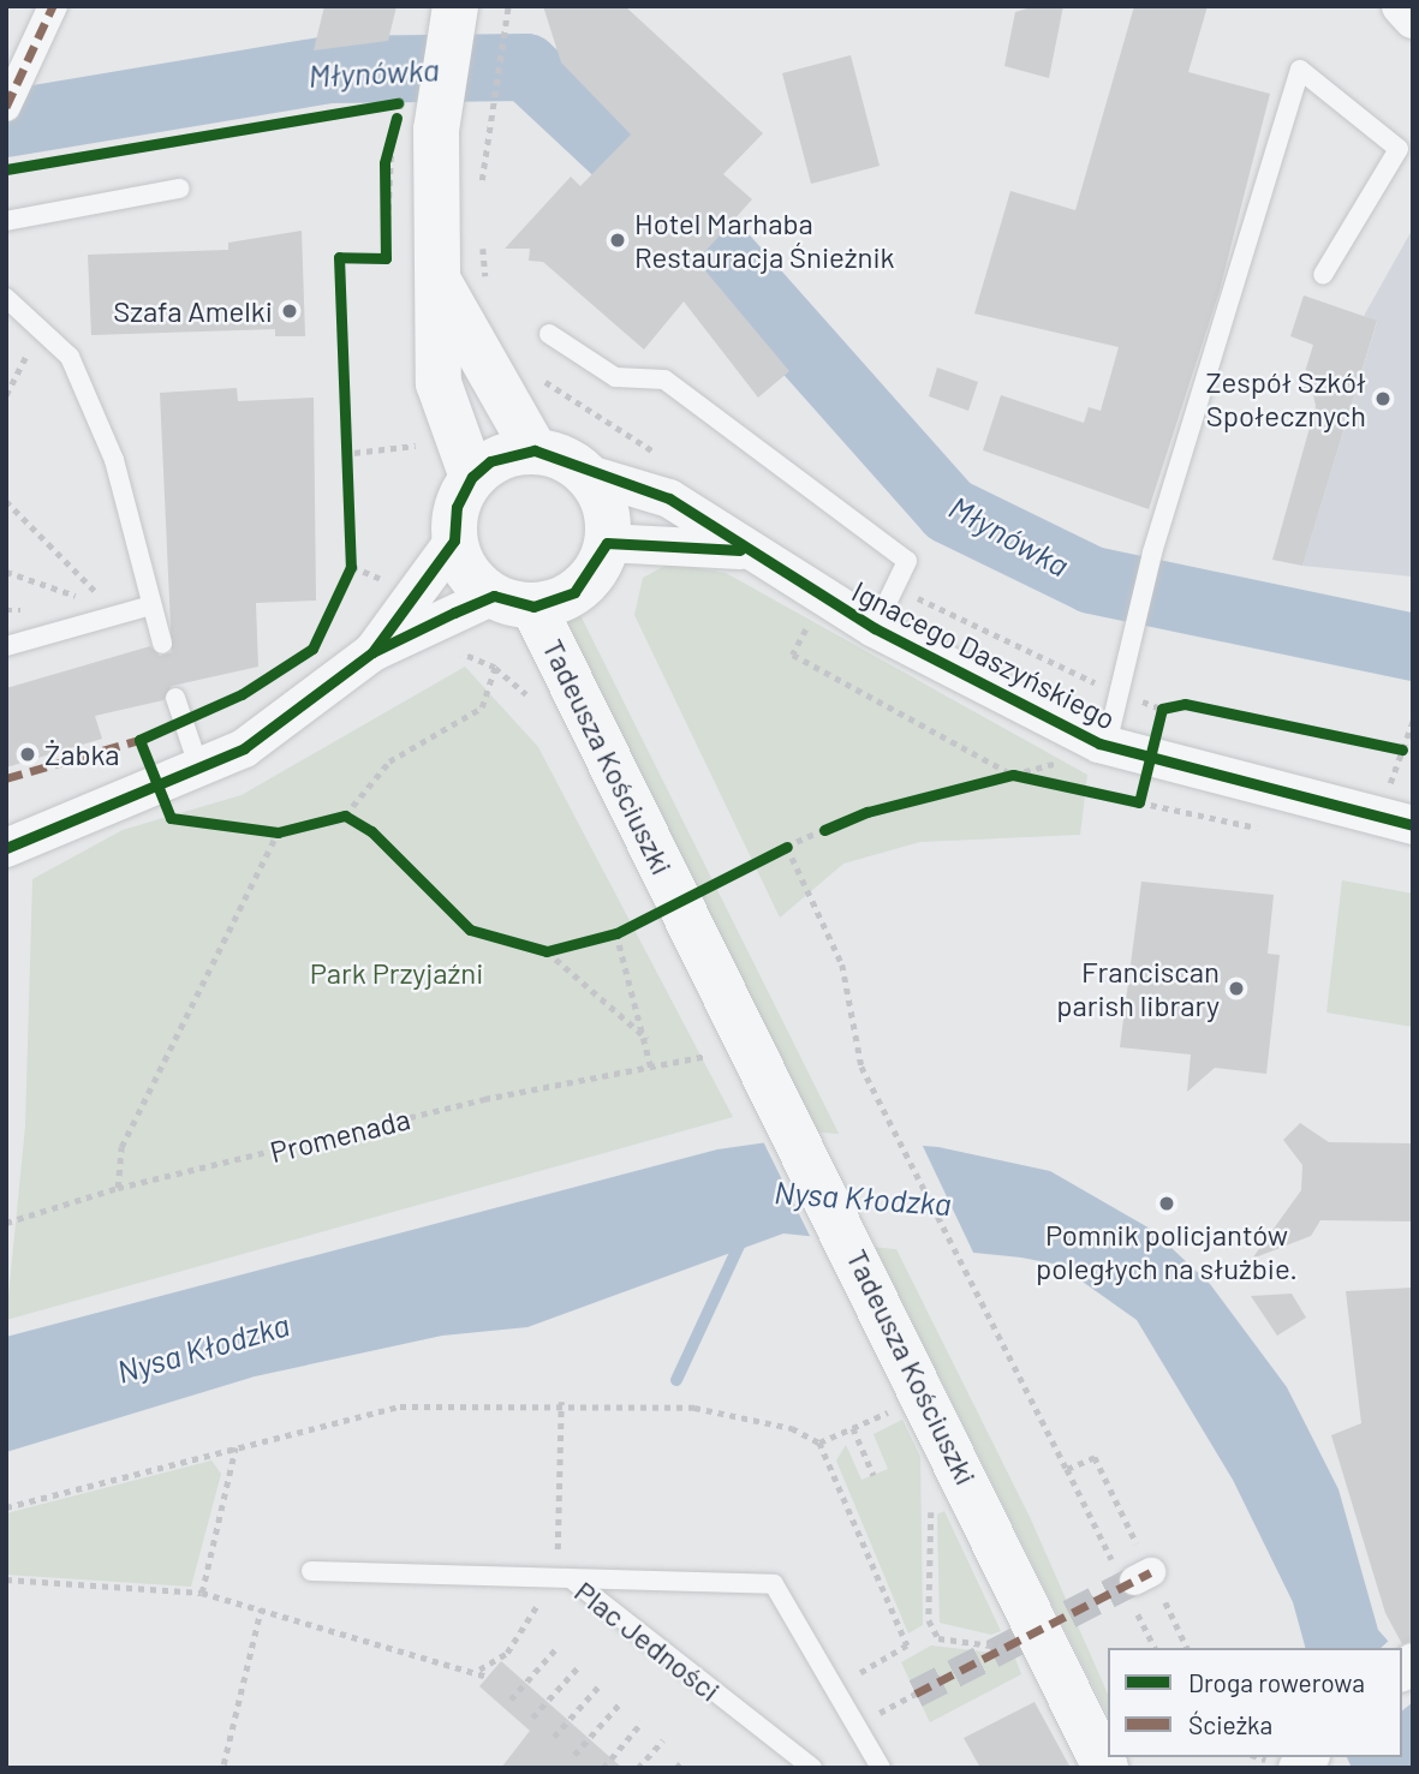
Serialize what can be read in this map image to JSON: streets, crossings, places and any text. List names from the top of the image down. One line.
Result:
{"streets":{"street":["Ignacego Daszyńskiego","Tadeusza Kościuszki"],"lane":["Plac Jedności"],"path":["Promenada"]},"crossings":[["Ignacego Daszyńskiego","Tadeusza Kościuszki"]],"water":["Młynówka","Nysa Kłodzka"],"parks":["Park Przyjaźni"],"places":["Hotel Marhaba Restauracja Śnieżnik","Szafa Amelki","Zespół Szkół Społecznych","Żabka","Franciscan parish library","Pomnik policjantów poległych na służbie."],"legend":["Droga rowerowa","Ścieżka"]}
